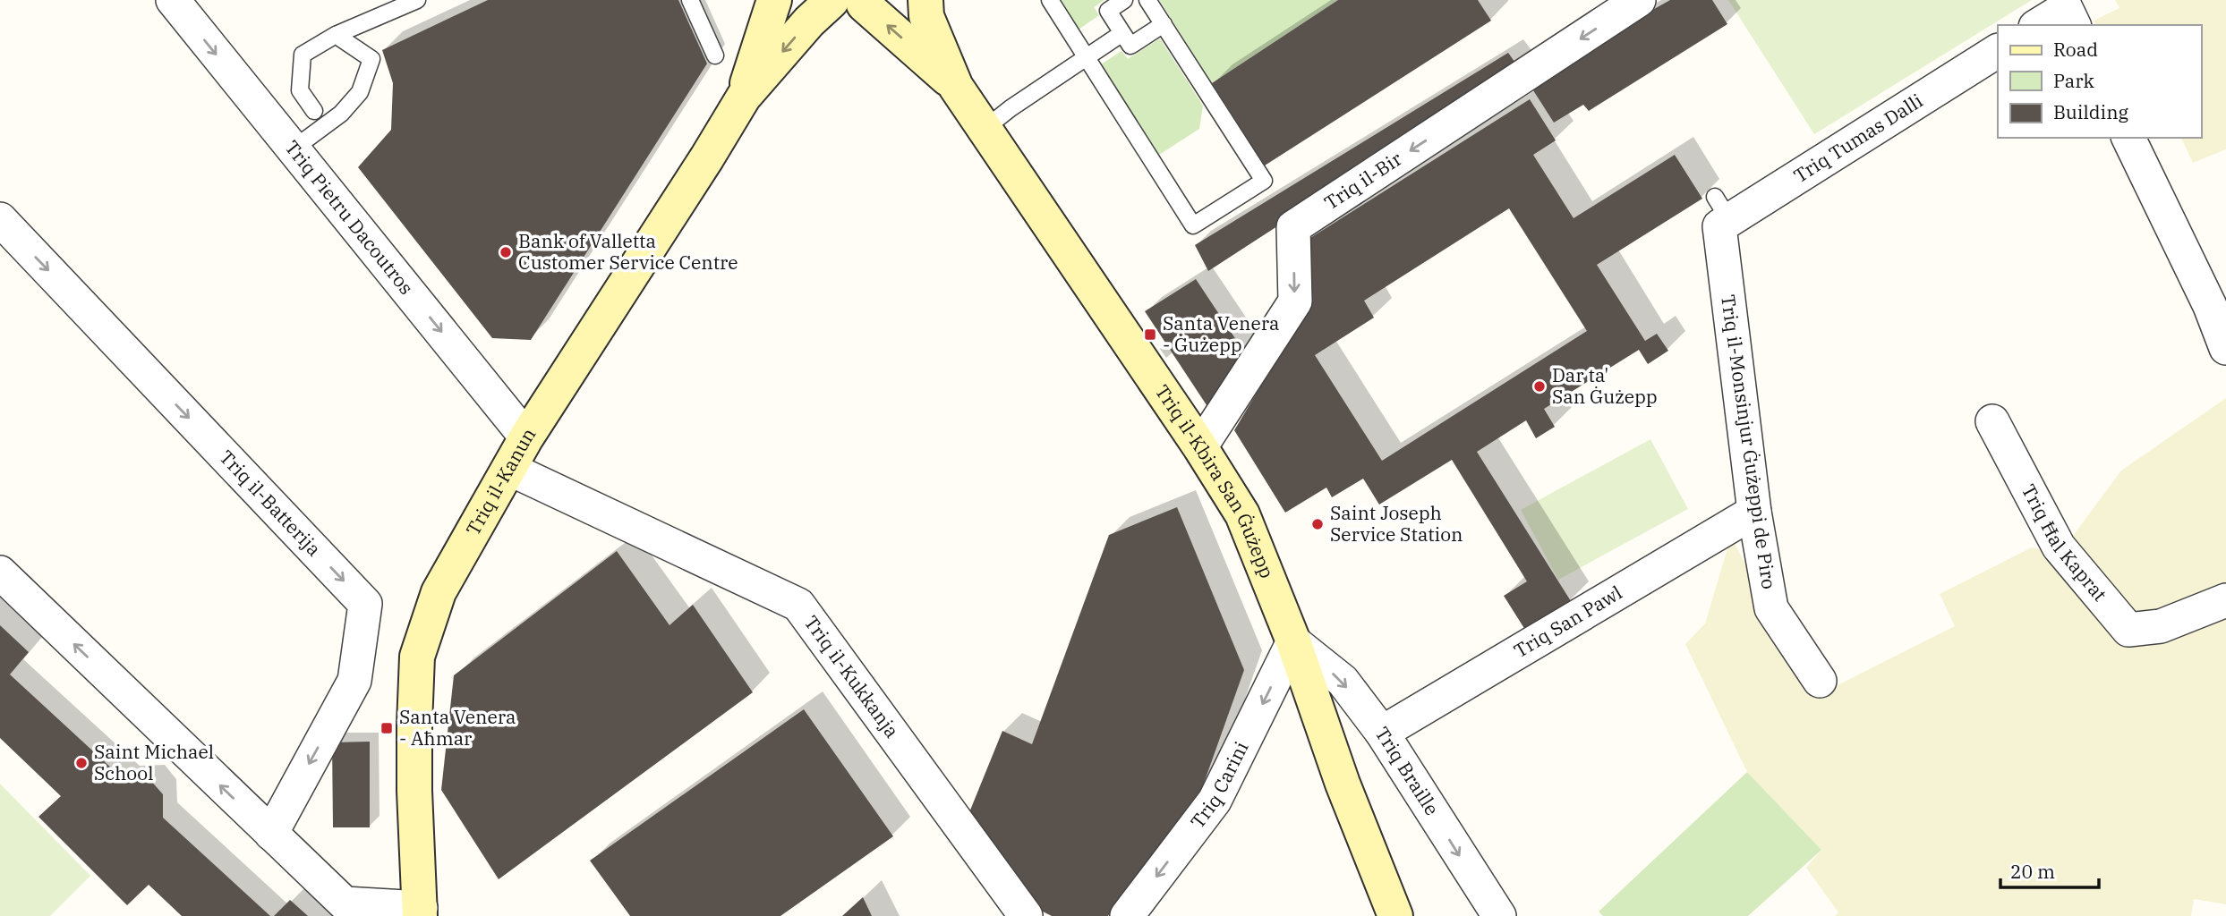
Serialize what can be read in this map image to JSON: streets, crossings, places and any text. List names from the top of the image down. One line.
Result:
{"streets":{"main road":["Triq il-Kanun","Triq il-Kbira San Ġużepp"],"street":["Triq Tumas Dalli","Triq il-Bir","Triq Pietru Dacoutros","Triq il-Monsinjur Ġużeppi de Piro","Triq il-Batterija","Triq Ħal Kaprat","Triq San Pawl","Triq il-Kukkanja","Triq Braille","Triq Carini"]},"crossings":[["Triq Tumas Dalli","Triq il-Monsinjur Ġużeppi de Piro"],["Triq il-Bir","Triq il-Kbira San Ġużepp"],["Triq Pietru Dacoutros","Triq il-Kanun"],["Triq il-Monsinjur Ġużeppi de Piro","Triq San Pawl"],["Triq il-Kanun","Triq il-Kbira San Ġużepp"],["Triq il-Kanun","Triq il-Kukkanja"],["Triq il-Kbira San Ġużepp","Triq Braille"],["Triq il-Kbira San Ġużepp","Triq Carini"],["Triq San Pawl","Triq Braille"],["Triq Braille","Triq Carini"]],"one_way":["Triq il-Bir","Triq Pietru Dacoutros","Triq Braille","Triq Carini"],"places":{"other":["Bank of Valletta Customer Service Centre","Dar ta' San Ġużepp","Saint Joseph Service Station","Saint Michael School"],"transit":["Santa Venera - Ġużepp","Santa Venera - Aħmar"]},"legend":["Road","Park","Building"],"scale_bar":"20 m"}
